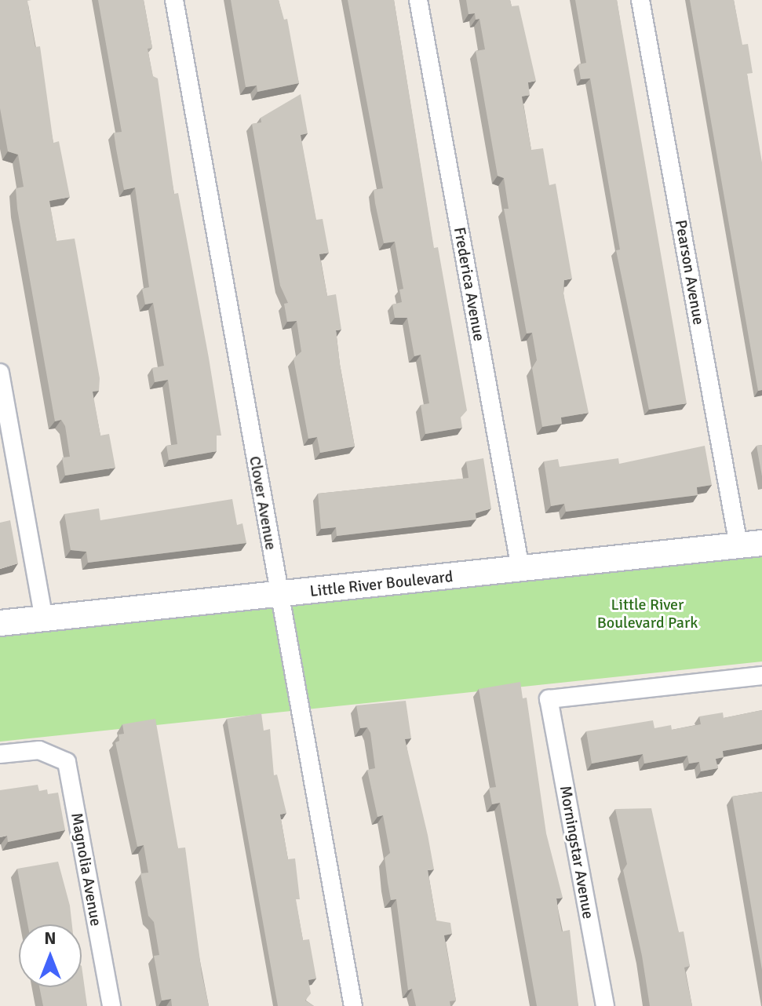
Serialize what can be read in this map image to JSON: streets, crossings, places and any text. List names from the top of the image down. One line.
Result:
{"streets":{"street":["Pearson Avenue","Frederica Avenue","Clover Avenue","Little River Boulevard","Morningstar Avenue","Magnolia Avenue"]},"crossings":[["Pearson Avenue","Little River Boulevard"],["Frederica Avenue","Little River Boulevard"],["Clover Avenue","Little River Boulevard"]],"parks":["Little River Boulevard Park"],"north":"top"}
